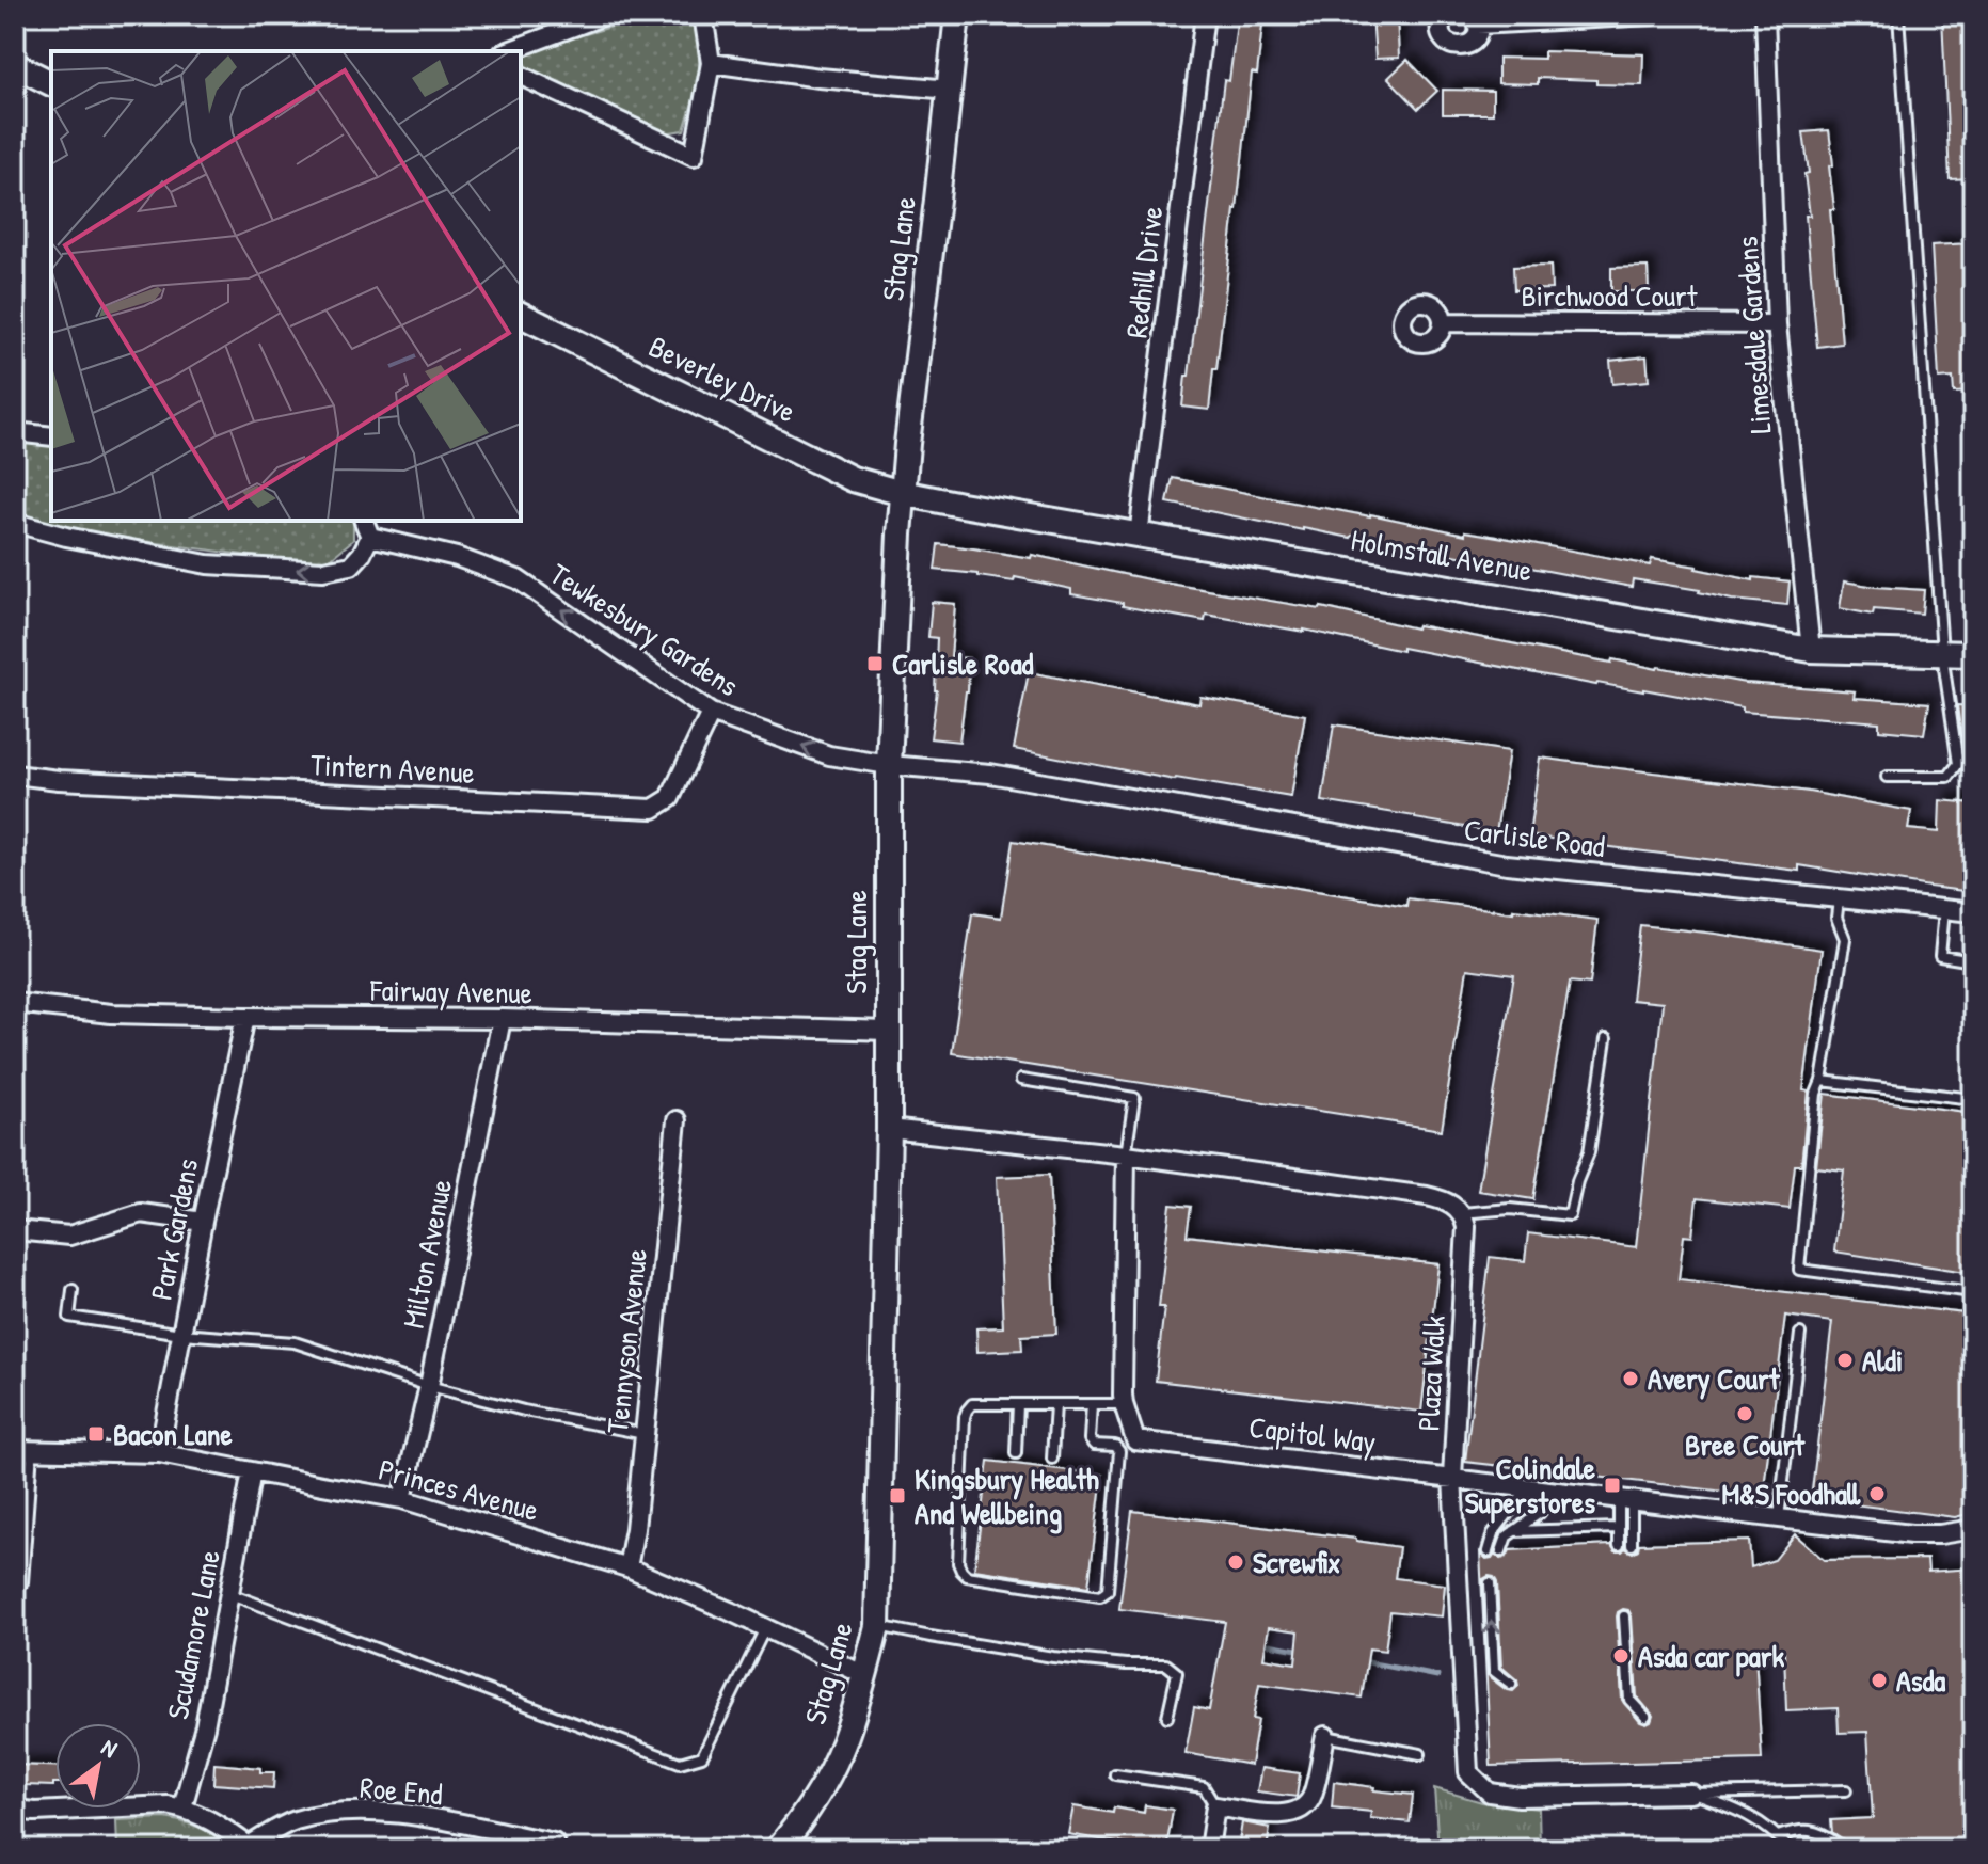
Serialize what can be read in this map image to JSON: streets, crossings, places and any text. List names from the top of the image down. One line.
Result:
{"streets":{"street":["Stag Lane","Redhill Drive","Birchwood Court","Limesdale Gardens","Beverley Drive","Holmstall Avenue","Tewkesbury Gardens","Tintern Avenue","Carlisle Road","Fairway Avenue","Park Gardens","Milton Avenue","Tennyson Avenue","Plaza Walk","Capitol Way","Princes Avenue","Scudamore Lane","Roe End"]},"crossings":[["Stag Lane","Beverley Drive"],["Stag Lane","Holmstall Avenue"],["Stag Lane","Tewkesbury Gardens"],["Stag Lane","Carlisle Road"],["Stag Lane","Fairway Avenue"],["Stag Lane","Princes Avenue"],["Redhill Drive","Holmstall Avenue"],["Birchwood Court","Limesdale Gardens"],["Limesdale Gardens","Holmstall Avenue"],["Beverley Drive","Holmstall Avenue"],["Tewkesbury Gardens","Tintern Avenue"],["Tewkesbury Gardens","Carlisle Road"],["Fairway Avenue","Park Gardens"],["Fairway Avenue","Milton Avenue"],["Park Gardens","Princes Avenue"],["Milton Avenue","Princes Avenue"],["Tennyson Avenue","Princes Avenue"],["Plaza Walk","Capitol Way"],["Princes Avenue","Scudamore Lane"]],"one_way":["Tewkesbury Gardens"],"places":{"transit":["Carlisle Road","Bacon Lane","Colindale Superstores","Kingsbury Health And Wellbeing"],"other":["Aldi","Avery Court","Bree Court","M&S Foodhall","Screwfix","Asda car park","Asda"]},"north":"top right"}
